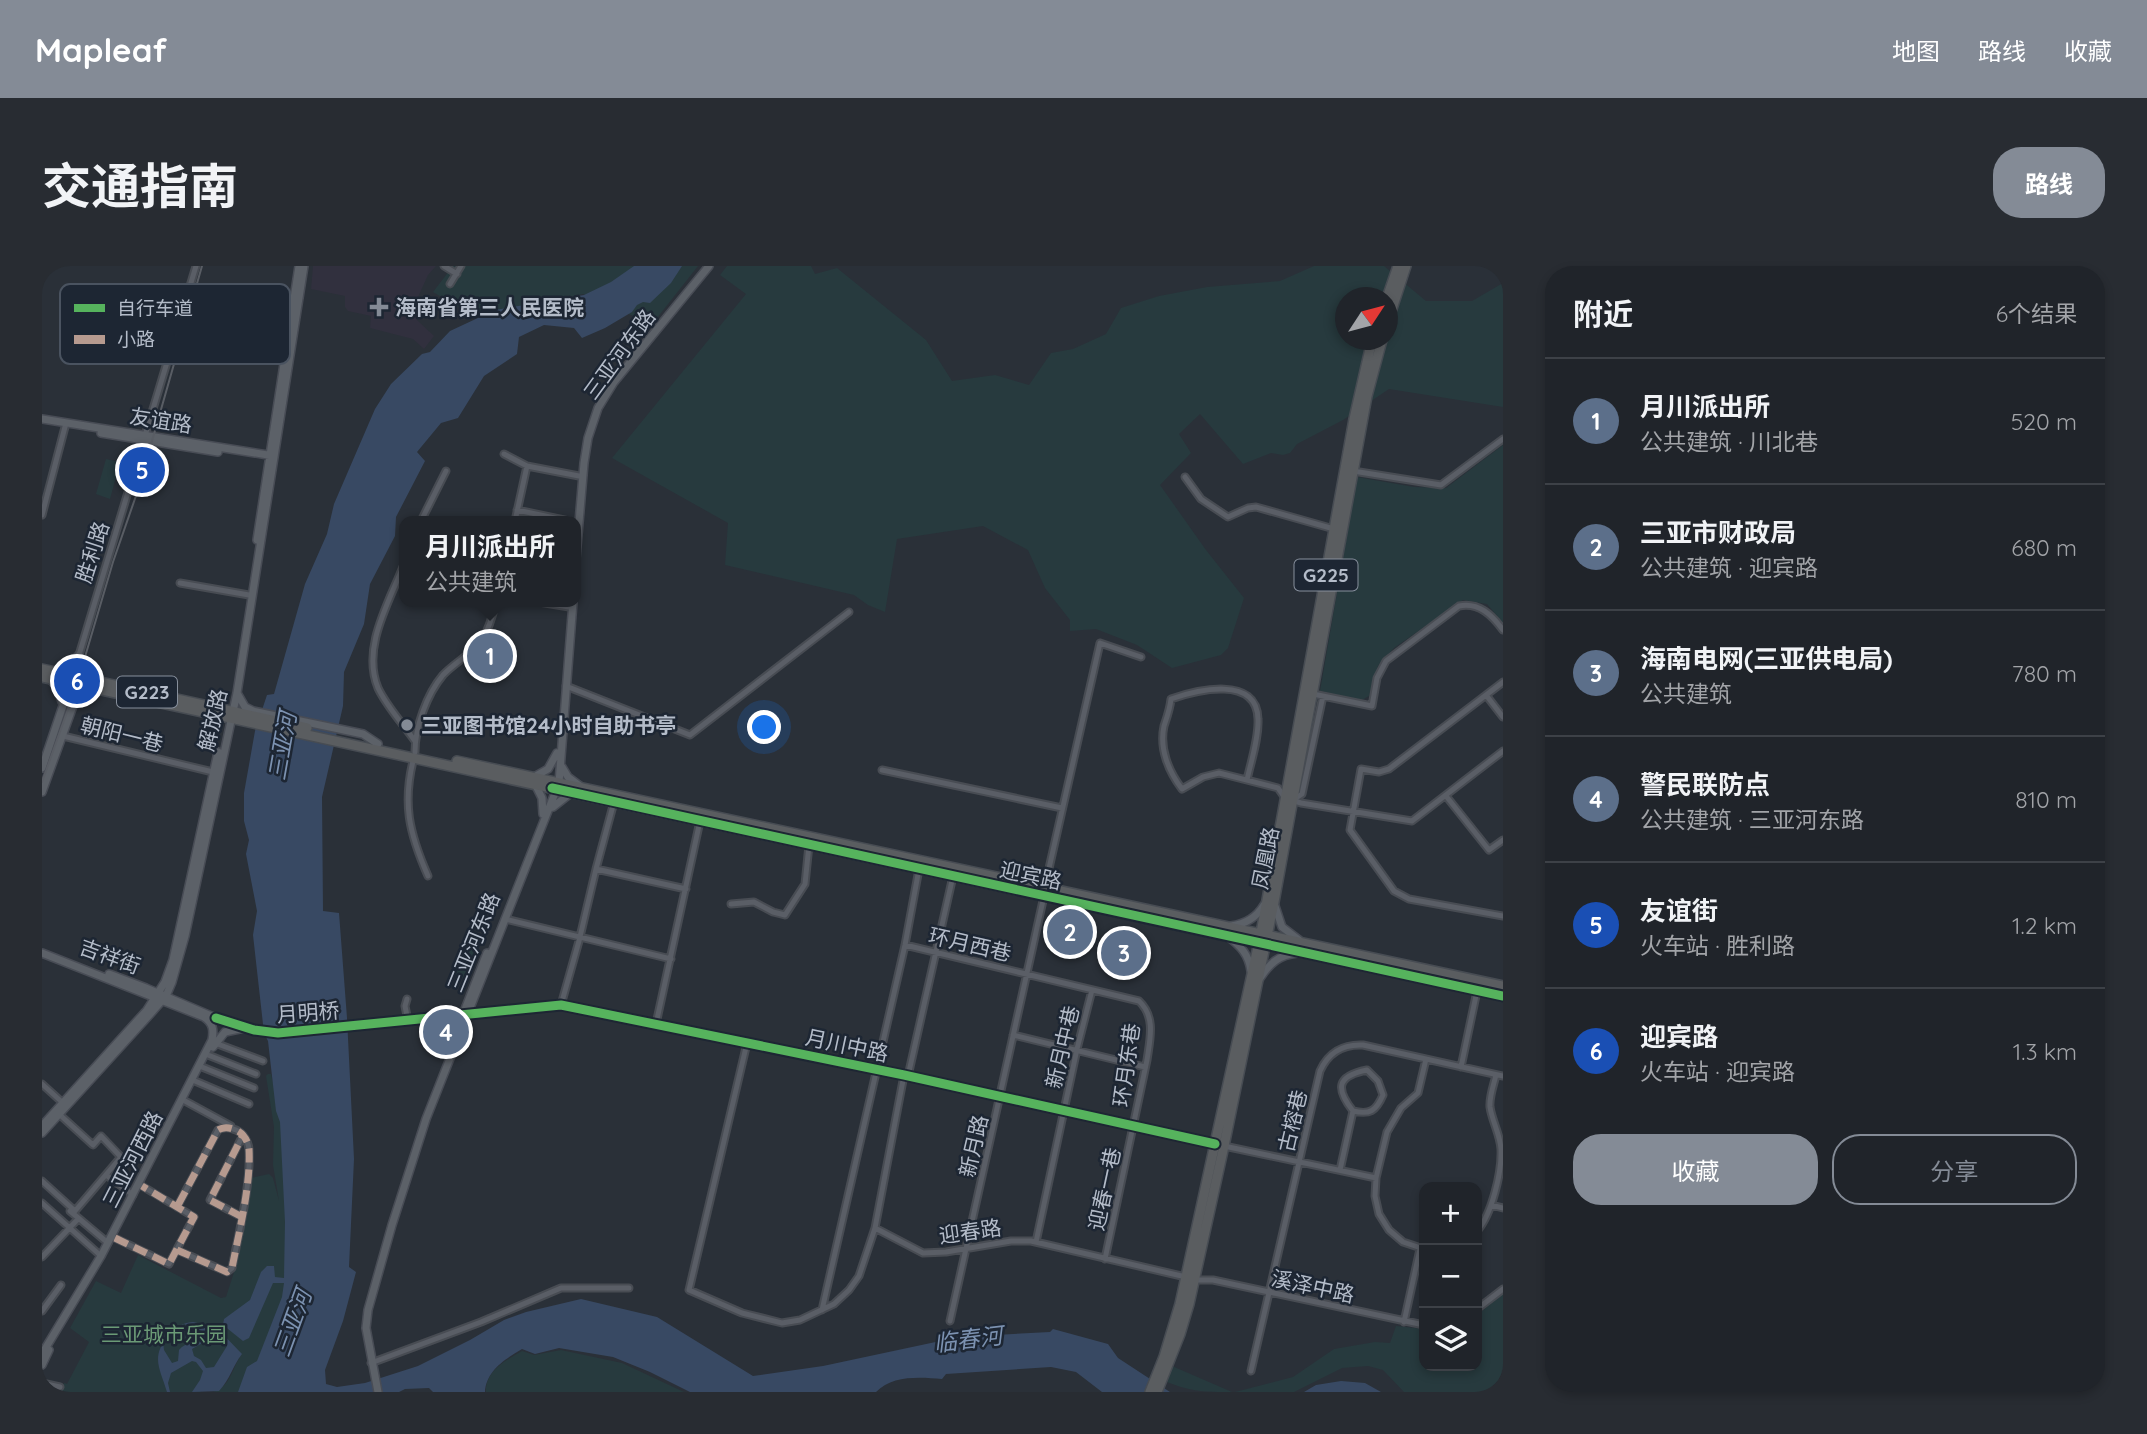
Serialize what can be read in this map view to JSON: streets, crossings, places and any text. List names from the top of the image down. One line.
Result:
{"streets":{"highway":["G225","G223","凤凰路","迎宾路"],"main road":["三亚河东路","友谊路","胜利路","解放路","吉祥街","三亚河西路"],"street":["朝阳一巷","环月西巷","月明桥","月川中路","新月中巷","环月东巷","古榕巷","新月路","迎春一巷","迎春路","溪泽中路"]},"crossings":[["三亚河东路","迎宾路"],["三亚河东路","月川中路"],["友谊路","胜利路"],["友谊路","解放路"],["胜利路","G223"],["G223","解放路"],["G223","迎宾路"],["解放路","朝阳一巷"],["解放路","吉祥街"],["解放路","三亚河西路"],["凤凰路","迎宾路"],["凤凰路","月川中路"],["凤凰路","迎春路"],["凤凰路","溪泽中路"],["迎宾路","新月路"],["环月西巷","环月东巷"],["环月西巷","新月路"],["吉祥街","三亚河西路"],["月明桥","月川中路"],["月明桥","三亚河西路"],["月川中路","新月中巷"],["月川中路","环月东巷"],["月川中路","古榕巷"],["月川中路","新月路"],["月川中路","迎春一巷"],["新月中巷","环月东巷"],["新月中巷","迎春路"],["环月东巷","新月路"],["环月东巷","迎春一巷"],["古榕巷","溪泽中路"],["新月路","迎春路"],["迎春一巷","迎春路"],["迎春路","溪泽中路"]],"water":["三亚河","临春河"],"parks":["三亚城市乐园"],"places":{"health":["海南省第三人民医院"],"other":["三亚图书馆24小时自助书亭"]},"legend":["自行车道","小路"],"north":"top right","page":{"header":"Mapleaf","nav":["地图","路线","收藏"],"title":"交通指南","buttons":["路线",["收藏","分享"]],"heading":["附近","6个结果"],"list":[{"mark":"1","name":"月川派出所","note":"公共建筑 · 川北巷","value":"520 m"},{"mark":"2","name":"三亚市财政局","note":"公共建筑 · 迎宾路","value":"680 m"},{"mark":"3","name":"海南电网(三亚供电局)","note":"公共建筑","value":"780 m"},{"mark":"4","name":"警民联防点","note":"公共建筑 · 三亚河东路","value":"810 m"},{"mark":"5","name":"友谊街","note":"火车站 · 胜利路","value":"1.2 km"},{"mark":"6","name":"迎宾路","note":"火车站 · 迎宾路","value":"1.3 km"}],"pins":["5","1","6","2","3","4"],"popup":["月川派出所","公共建筑"],"map_buttons":["+","−"]}}
